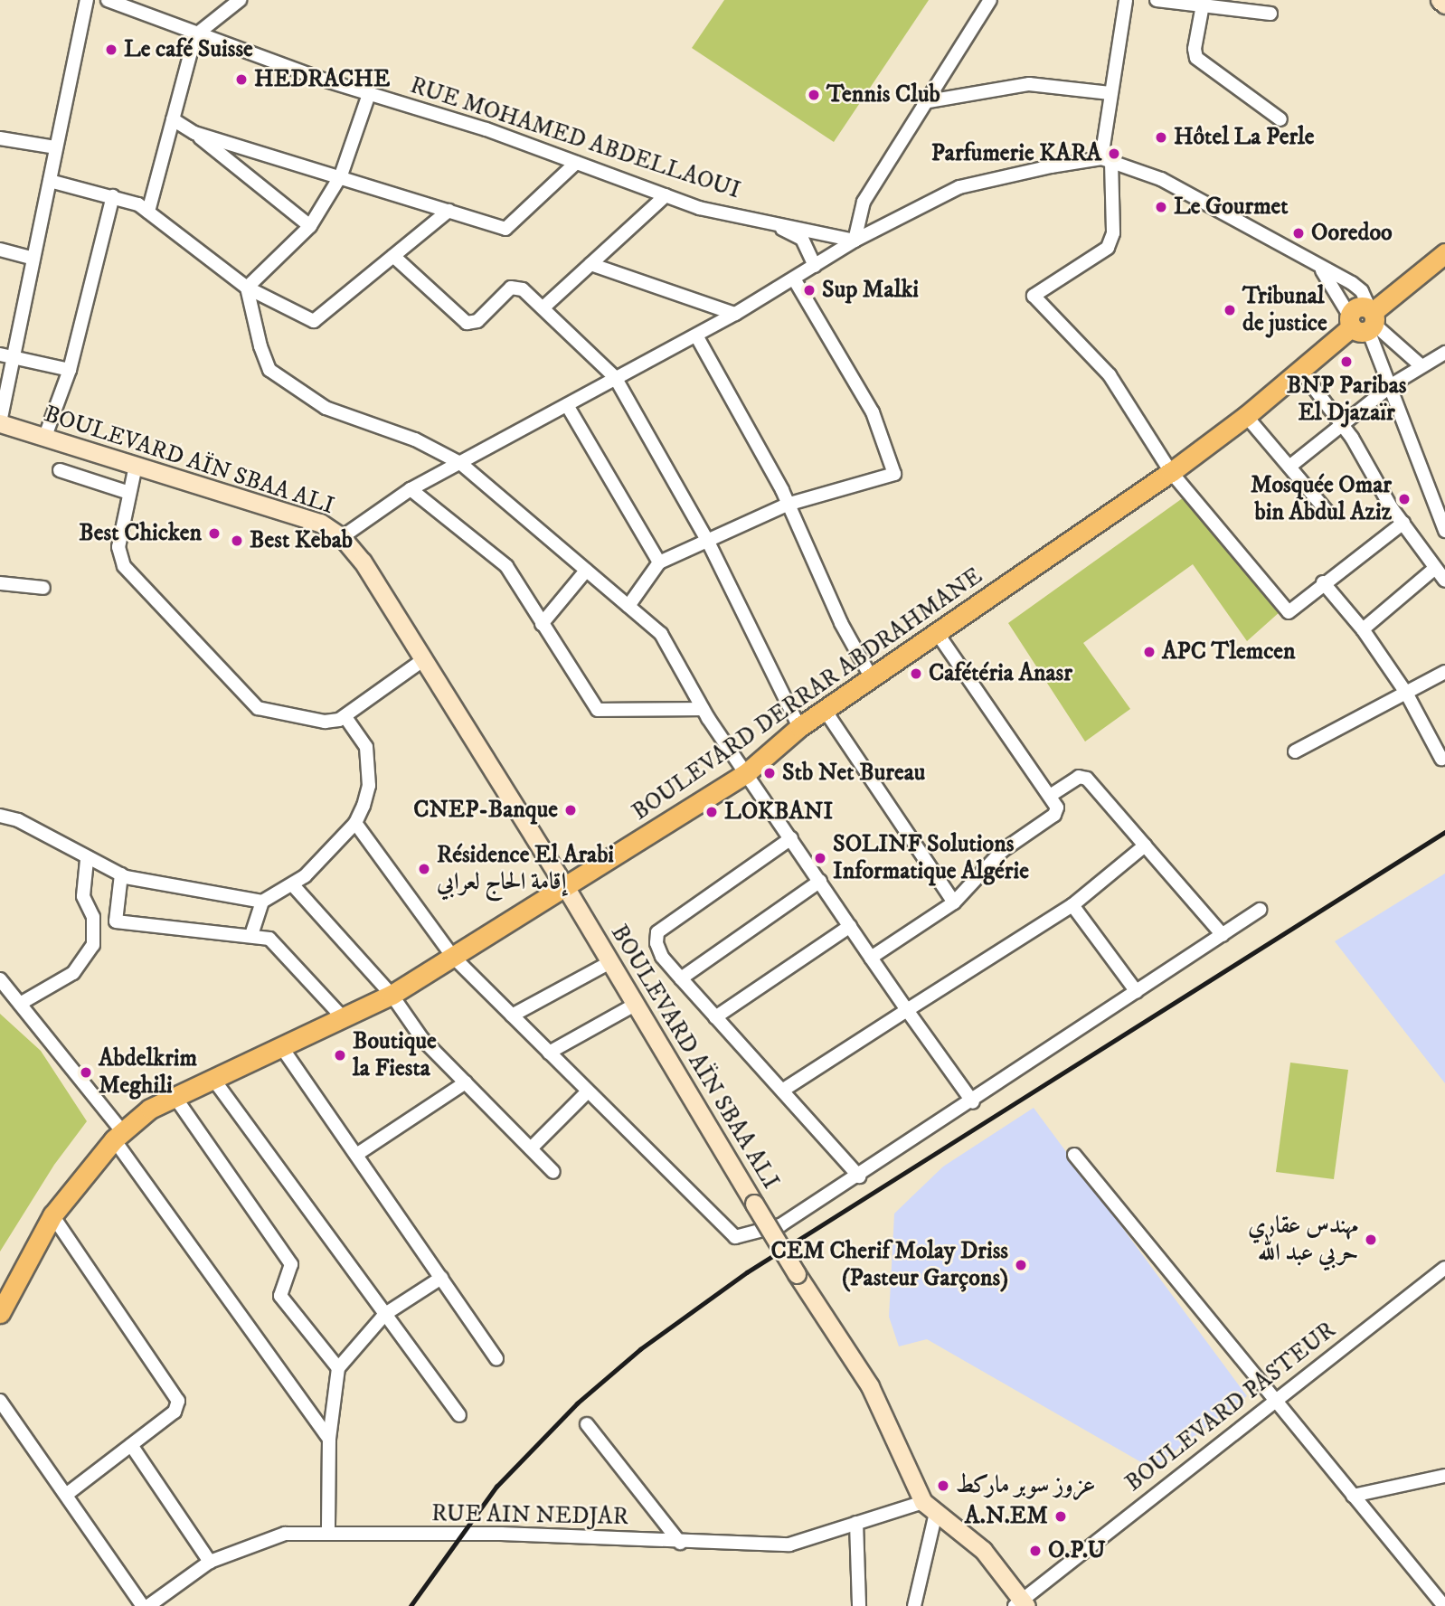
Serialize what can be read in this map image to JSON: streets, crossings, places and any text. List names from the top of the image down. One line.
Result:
{"streets":{"main road":["BOULEVARD AÏN SBAA ALI","BOULEVARD DERRAR ABDRAHMANE"],"street":["RUE MOHAMED ABDELLAOUI","BOULEVARD PASTEUR","RUE AIN NEDJAR"]},"crossings":[["BOULEVARD AÏN SBAA ALI","BOULEVARD DERRAR ABDRAHMANE"],["BOULEVARD AÏN SBAA ALI","BOULEVARD PASTEUR"],["BOULEVARD AÏN SBAA ALI","RUE AIN NEDJAR"]],"places":["Le café Suisse","HEDRACHE","Tennis Club","Hôtel La Perle","Parfumerie KARA","Le Gourmet","Ooredoo","Sup Malki","Tribunal de justice","BNP Paribas El Djazaïr","Mosquée Omar bin Abdul Aziz","Best Chicken","Best Kebab","APC Tlemcen","Cafétéria Anasr","Stb Net Bureau","CNEP-Banque","LOKBANI","SOLINF Solutions Informatique Algérie","Résidence El Arabi إقامة الحاج لعرابي","Boutique la Fiesta","Abdelkrim Meghili","مهندس عقاري حربي عبد الله","CEM Cherif Molay Driss (Pasteur Garçons)","عزوز سوبر ماركط","A.N.EM","O.P.U"]}
